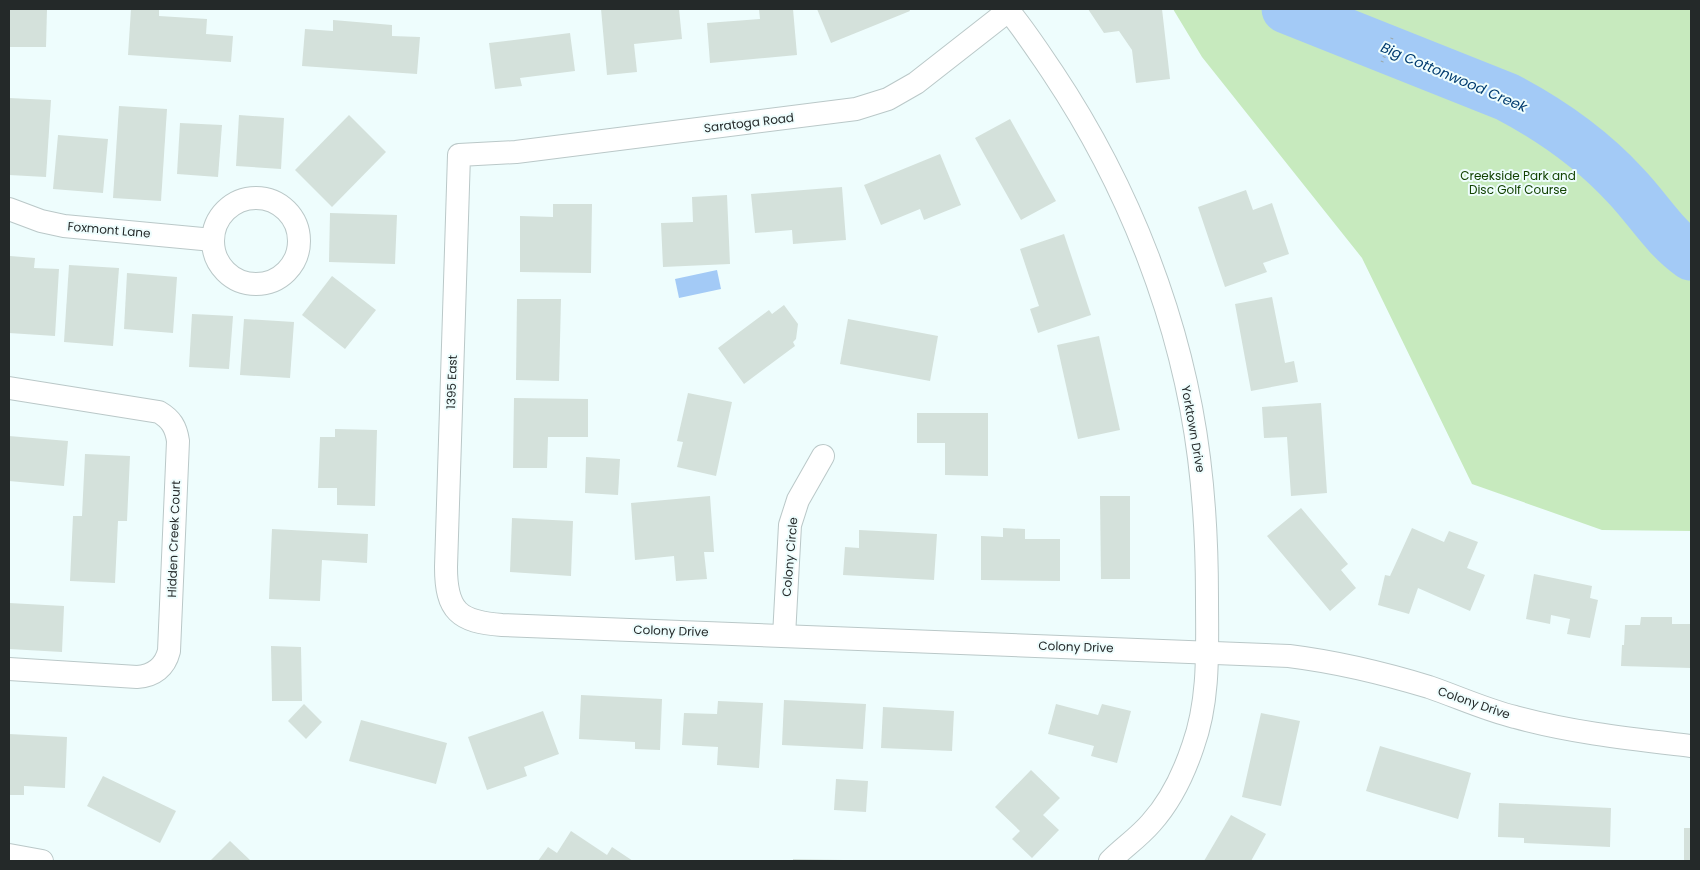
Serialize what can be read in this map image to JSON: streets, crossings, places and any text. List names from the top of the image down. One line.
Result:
{"streets":{"street":["Saratoga Road","Foxmont Lane","1395 East","Yorktown Drive","Hidden Creek Court","Colony Circle","Colony Drive"]},"crossings":[["Saratoga Road","1395 East"],["Saratoga Road","Yorktown Drive"],["1395 East","Colony Drive"],["Yorktown Drive","Colony Drive"],["Colony Circle","Colony Drive"]],"water":["Big Cottonwood Creek"],"parks":["Creekside Park and Disc Golf Course"]}
